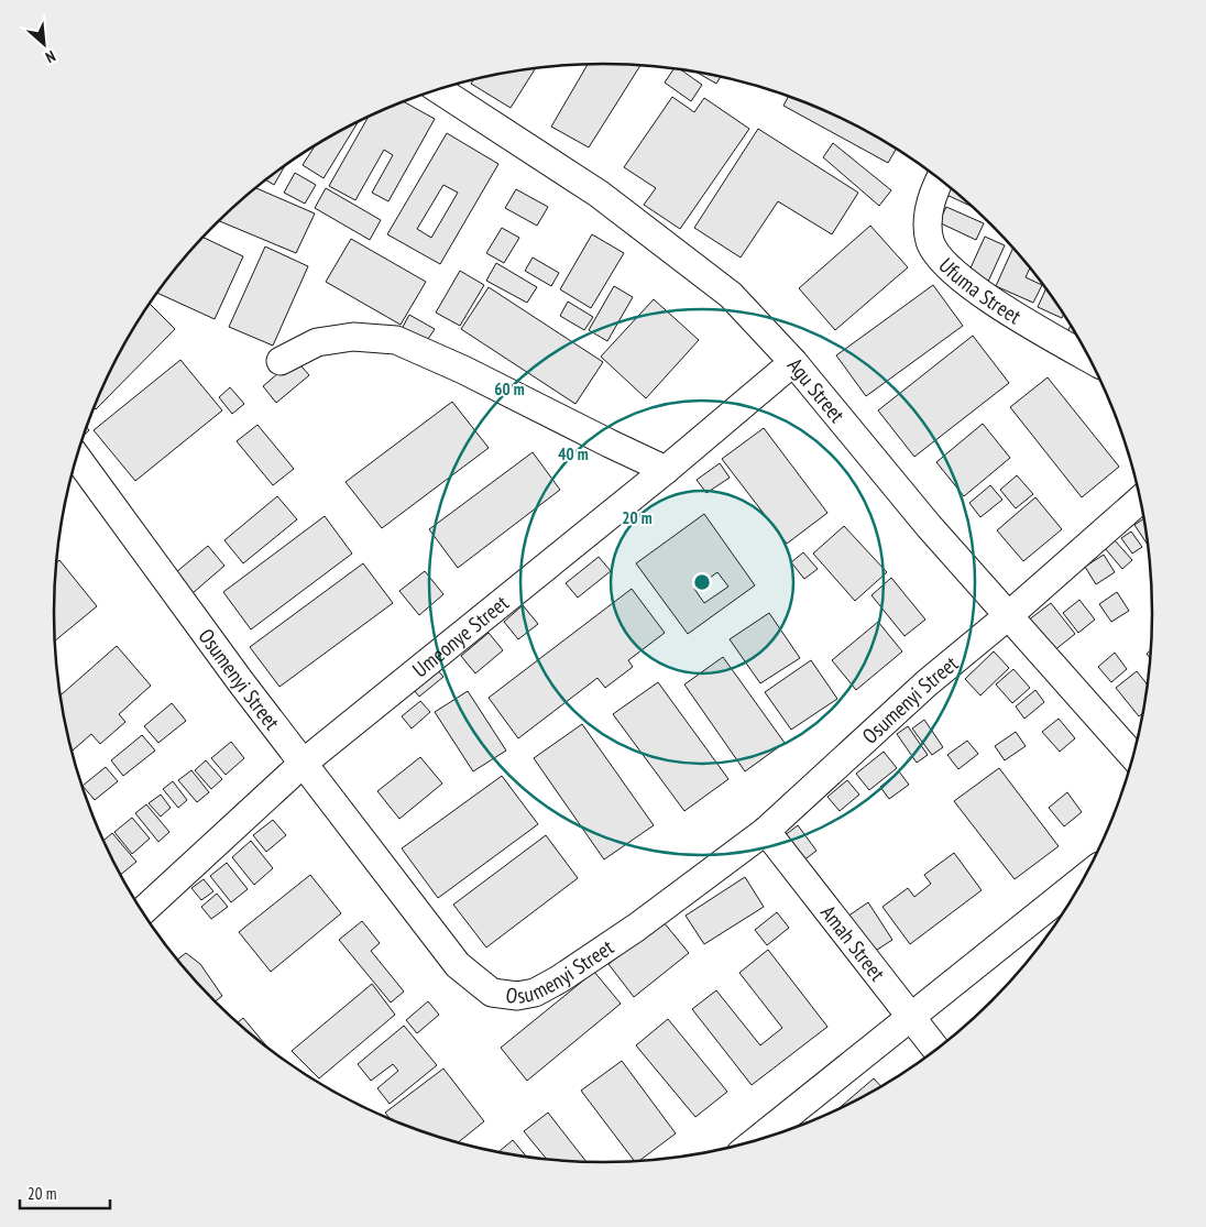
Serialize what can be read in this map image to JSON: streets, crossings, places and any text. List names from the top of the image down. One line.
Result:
{"streets":{"street":["Ufuma Street","Agu Street","Umeonye Street","Osumenyi Street","Amah Street"]},"crossings":[["Agu Street","Umeonye Street"],["Agu Street","Osumenyi Street"],["Umeonye Street","Osumenyi Street"],["Osumenyi Street","Amah Street"]],"scale_bar":"20 m","north":"bottom right","rings":["60 m","40 m","20 m"]}
